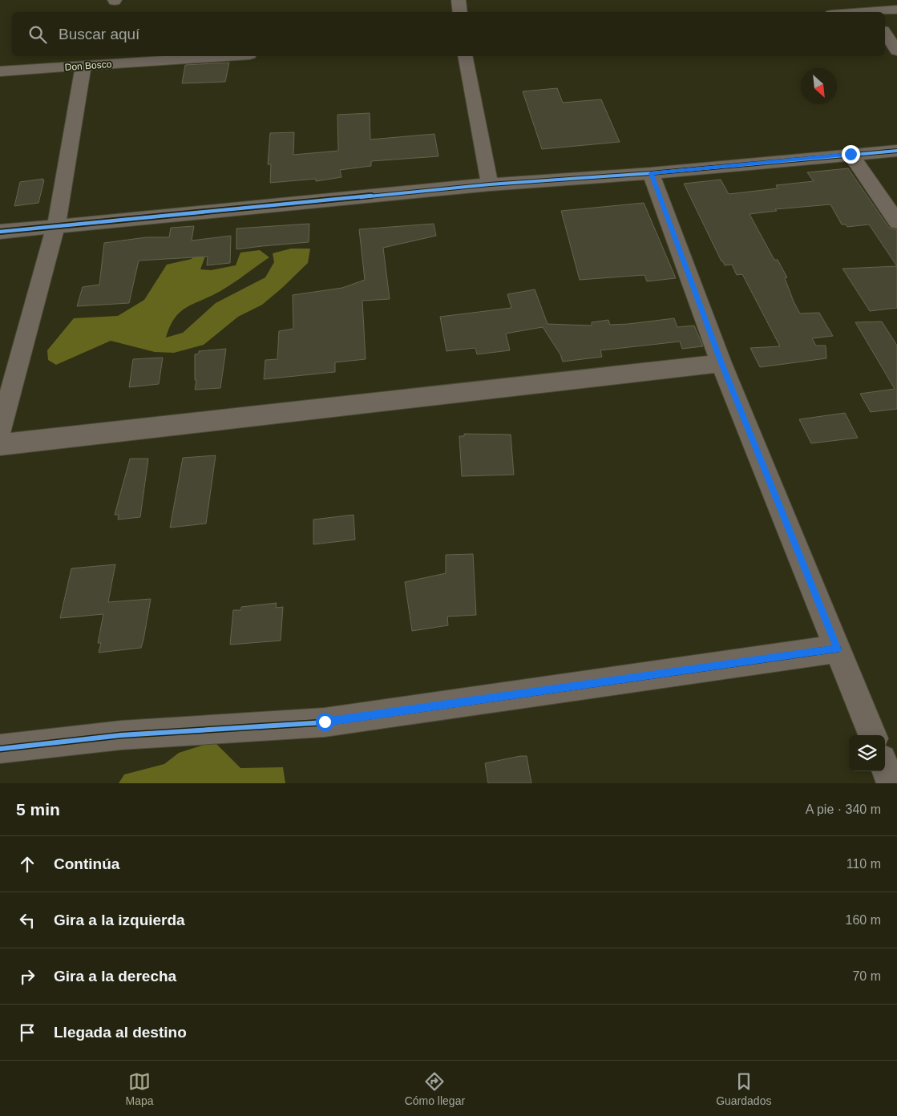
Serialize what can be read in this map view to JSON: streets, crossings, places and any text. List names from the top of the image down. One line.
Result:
{"streets":{"street":["Don Bosco"]},"north":"bottom right","page":{"search":"Buscar aquí","heading":["5 min","A pie · 340 m"],"list":[["Continúa","110 m"],["Gira a la izquierda","160 m"],["Gira a la derecha","70 m"],"Llegada al destino"],"nav":["Mapa","Cómo llegar","Guardados"]}}
